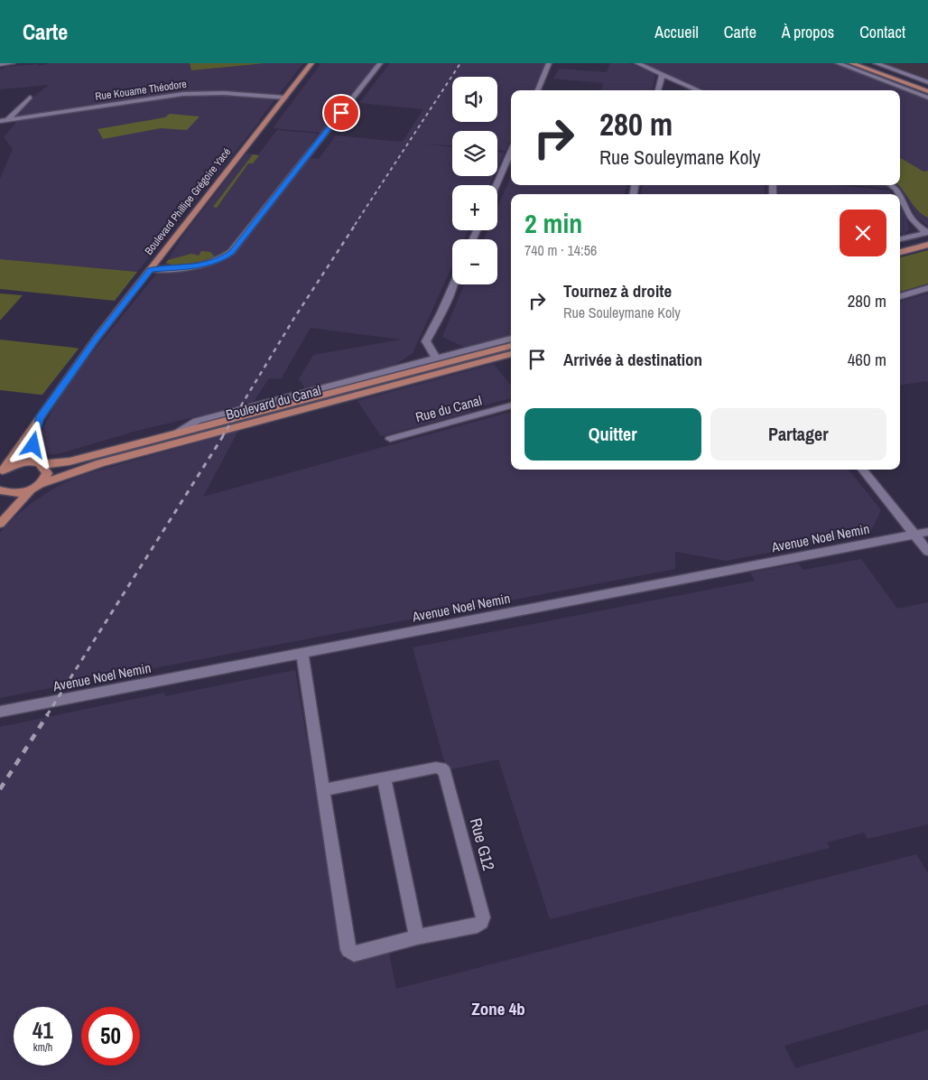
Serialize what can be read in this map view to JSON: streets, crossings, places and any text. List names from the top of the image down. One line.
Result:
{"streets":{"main road":["Boulevard Phillipe Grégoire Yacé","Boulevard du Canal"],"street":["Rue Kouame Théodore","Rue du Canal","Avenue Noel Nemin","Rue G12"]},"crossings":[["Rue Kouame Théodore","Boulevard Phillipe Grégoire Yacé"],["Boulevard Phillipe Grégoire Yacé","Boulevard du Canal"],["Avenue Noel Nemin","Rue G12"]],"districts":["Zone 4b"],"page":{"header":"Carte","nav":["Accueil","Carte","À propos","Contact"],"map_buttons":["+","−"],"turn":["280 m","Rue Souleymane Koly"],"heading":["2 min","740 m · 14:56"],"list":[{"name":"Tournez à droite","note":"Rue Souleymane Koly","value":"280 m"},{"name":"Arrivée à destination","value":"460 m"}],"buttons":["Quitter","Partager"],"speed":"41 km/h","limit":"50"}}
